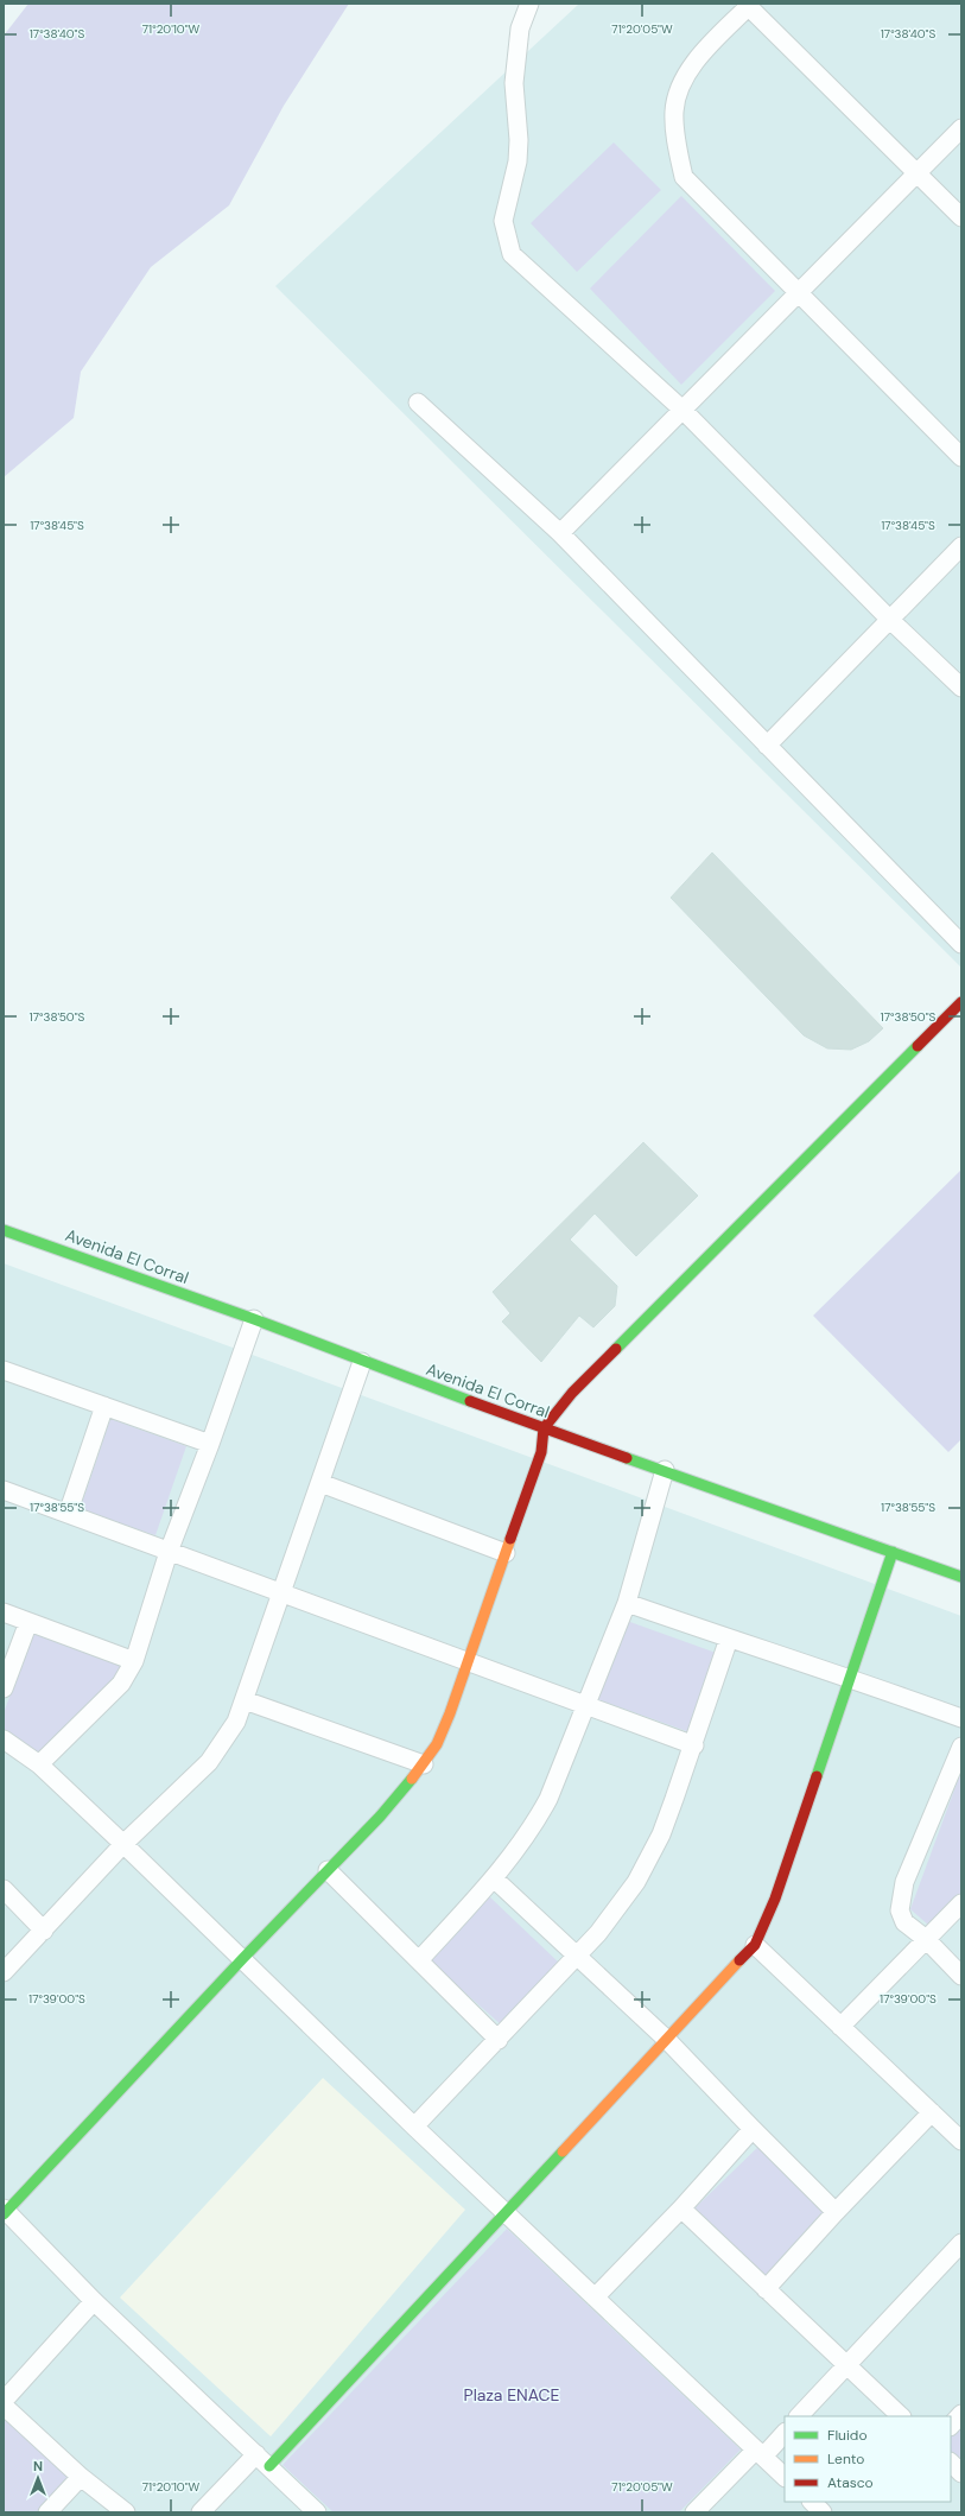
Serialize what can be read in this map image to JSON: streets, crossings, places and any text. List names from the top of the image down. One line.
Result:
{"streets":{"street":["Avenida El Corral"]},"parks":["Plaza ENACE"],"legend":["Fluido","Lento","Atasco"],"north":"top","coordinates":["71°20'10\"W","71°20'05\"W","17°38'40\"S","17°38'45\"S","17°38'50\"S","17°38'55\"S","17°39'00\"S"]}
